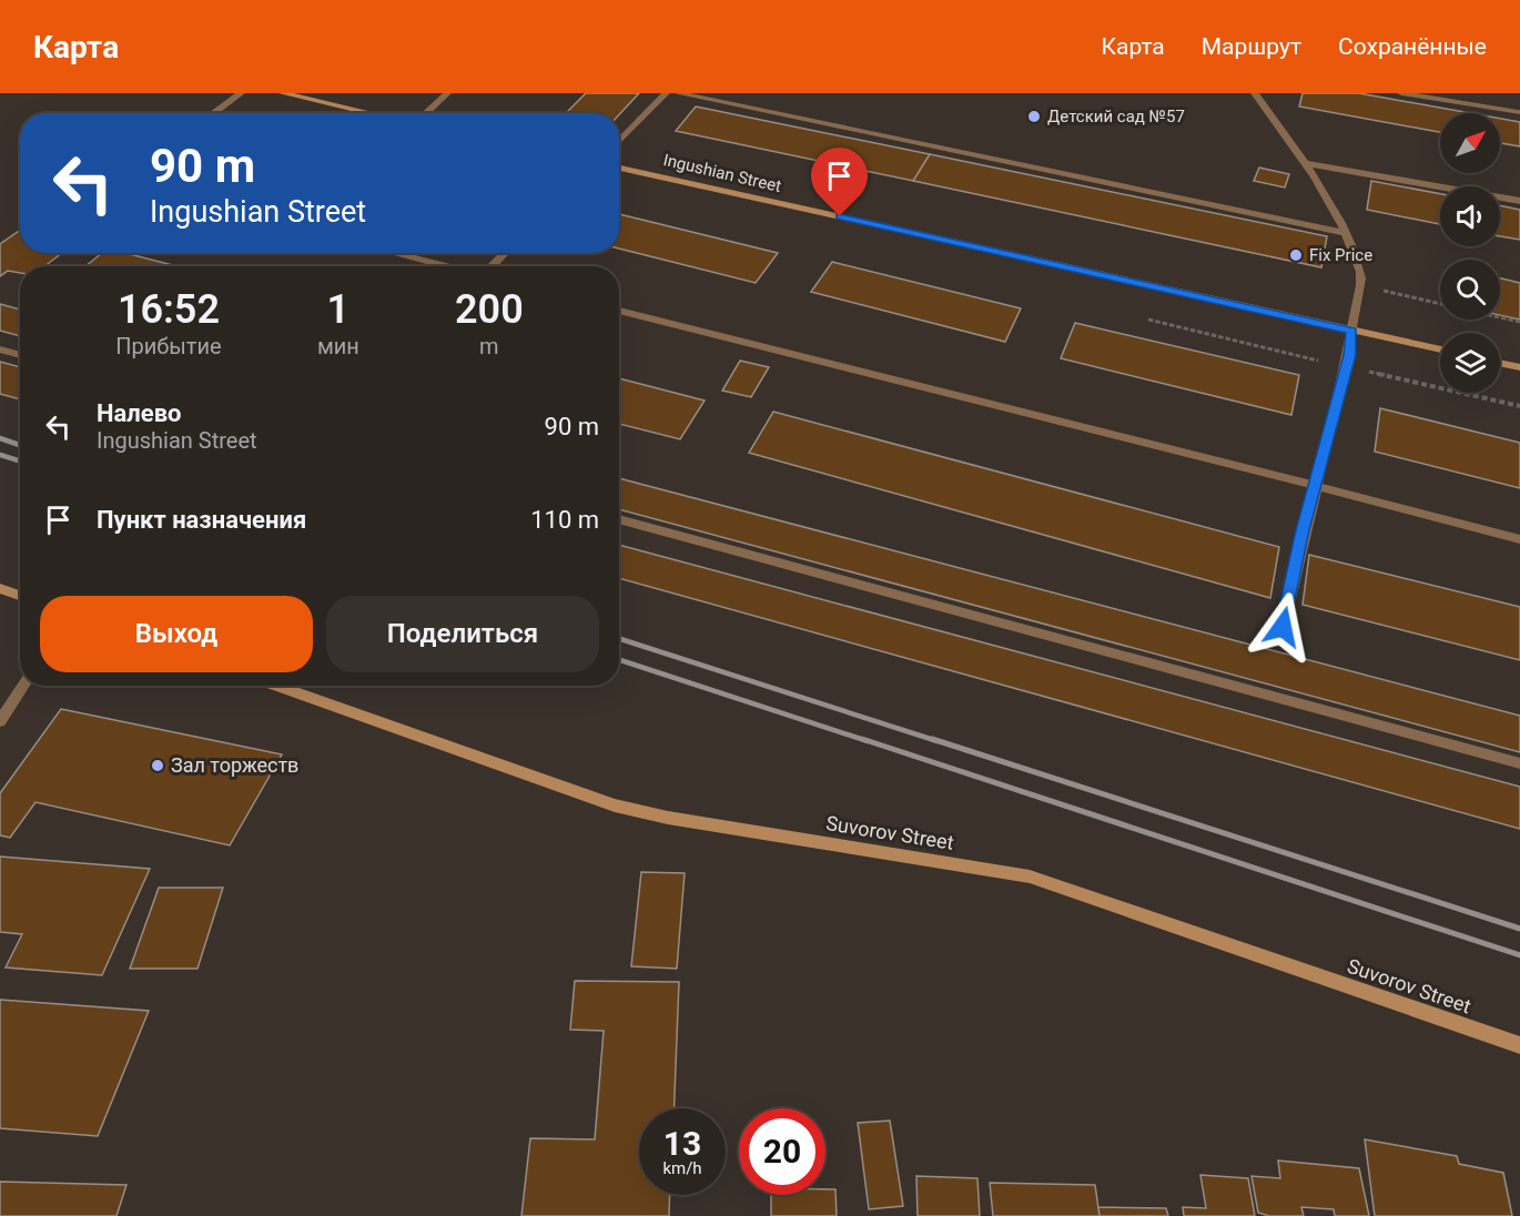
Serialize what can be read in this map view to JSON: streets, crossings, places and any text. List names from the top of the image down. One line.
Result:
{"streets":{"street":["Ingushian Street","Suvorov Street"]},"places":["Детский сад №57","Fix Price","Зал торжеств"],"north":"top right","page":{"header":"Карта","nav":["Карта","Маршрут","Сохранённые"],"turn":["90 m","Ingushian Street"],"eta":["16:52","Прибытие","1","мин","200","m"],"list":[{"name":"Налево","note":"Ingushian Street","value":"90 m"},{"name":"Пункт назначения","value":"110 m"}],"buttons":["Выход","Поделиться"],"speed":"13 km/h","limit":"20"}}
